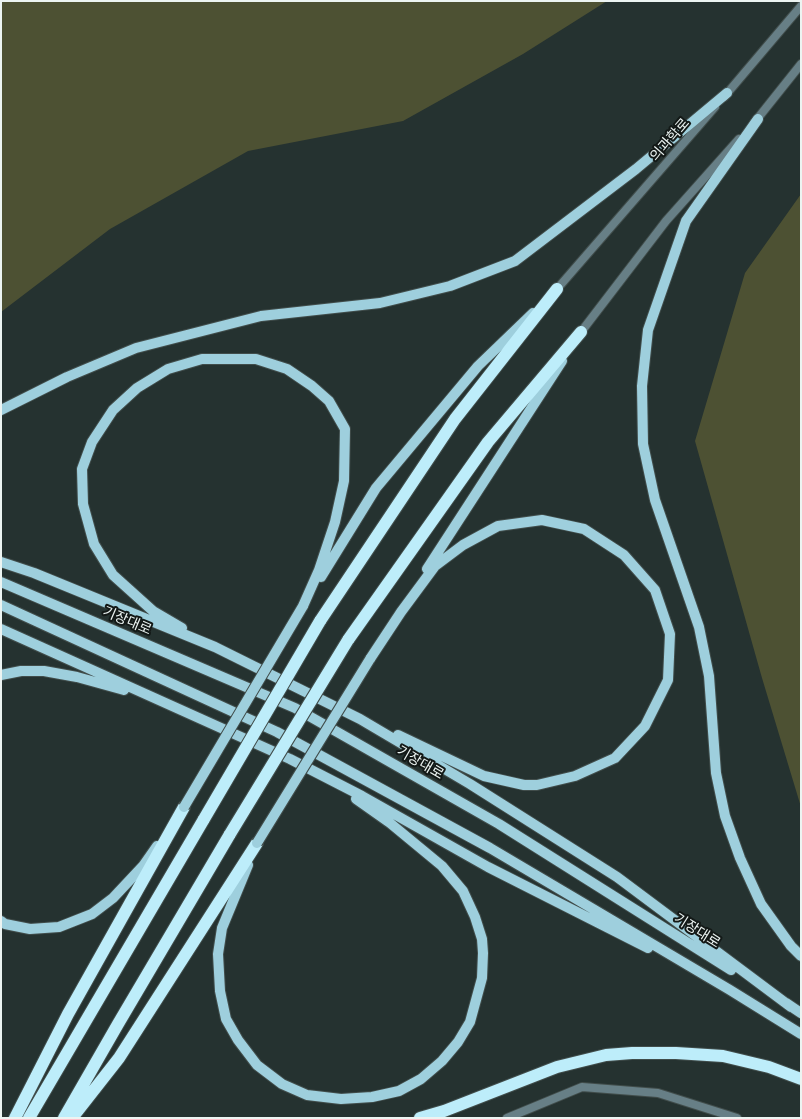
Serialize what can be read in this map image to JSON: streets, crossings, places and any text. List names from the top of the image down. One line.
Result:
{"streets":{"main road":["기장대로"],"street":["의과학로"]}}
